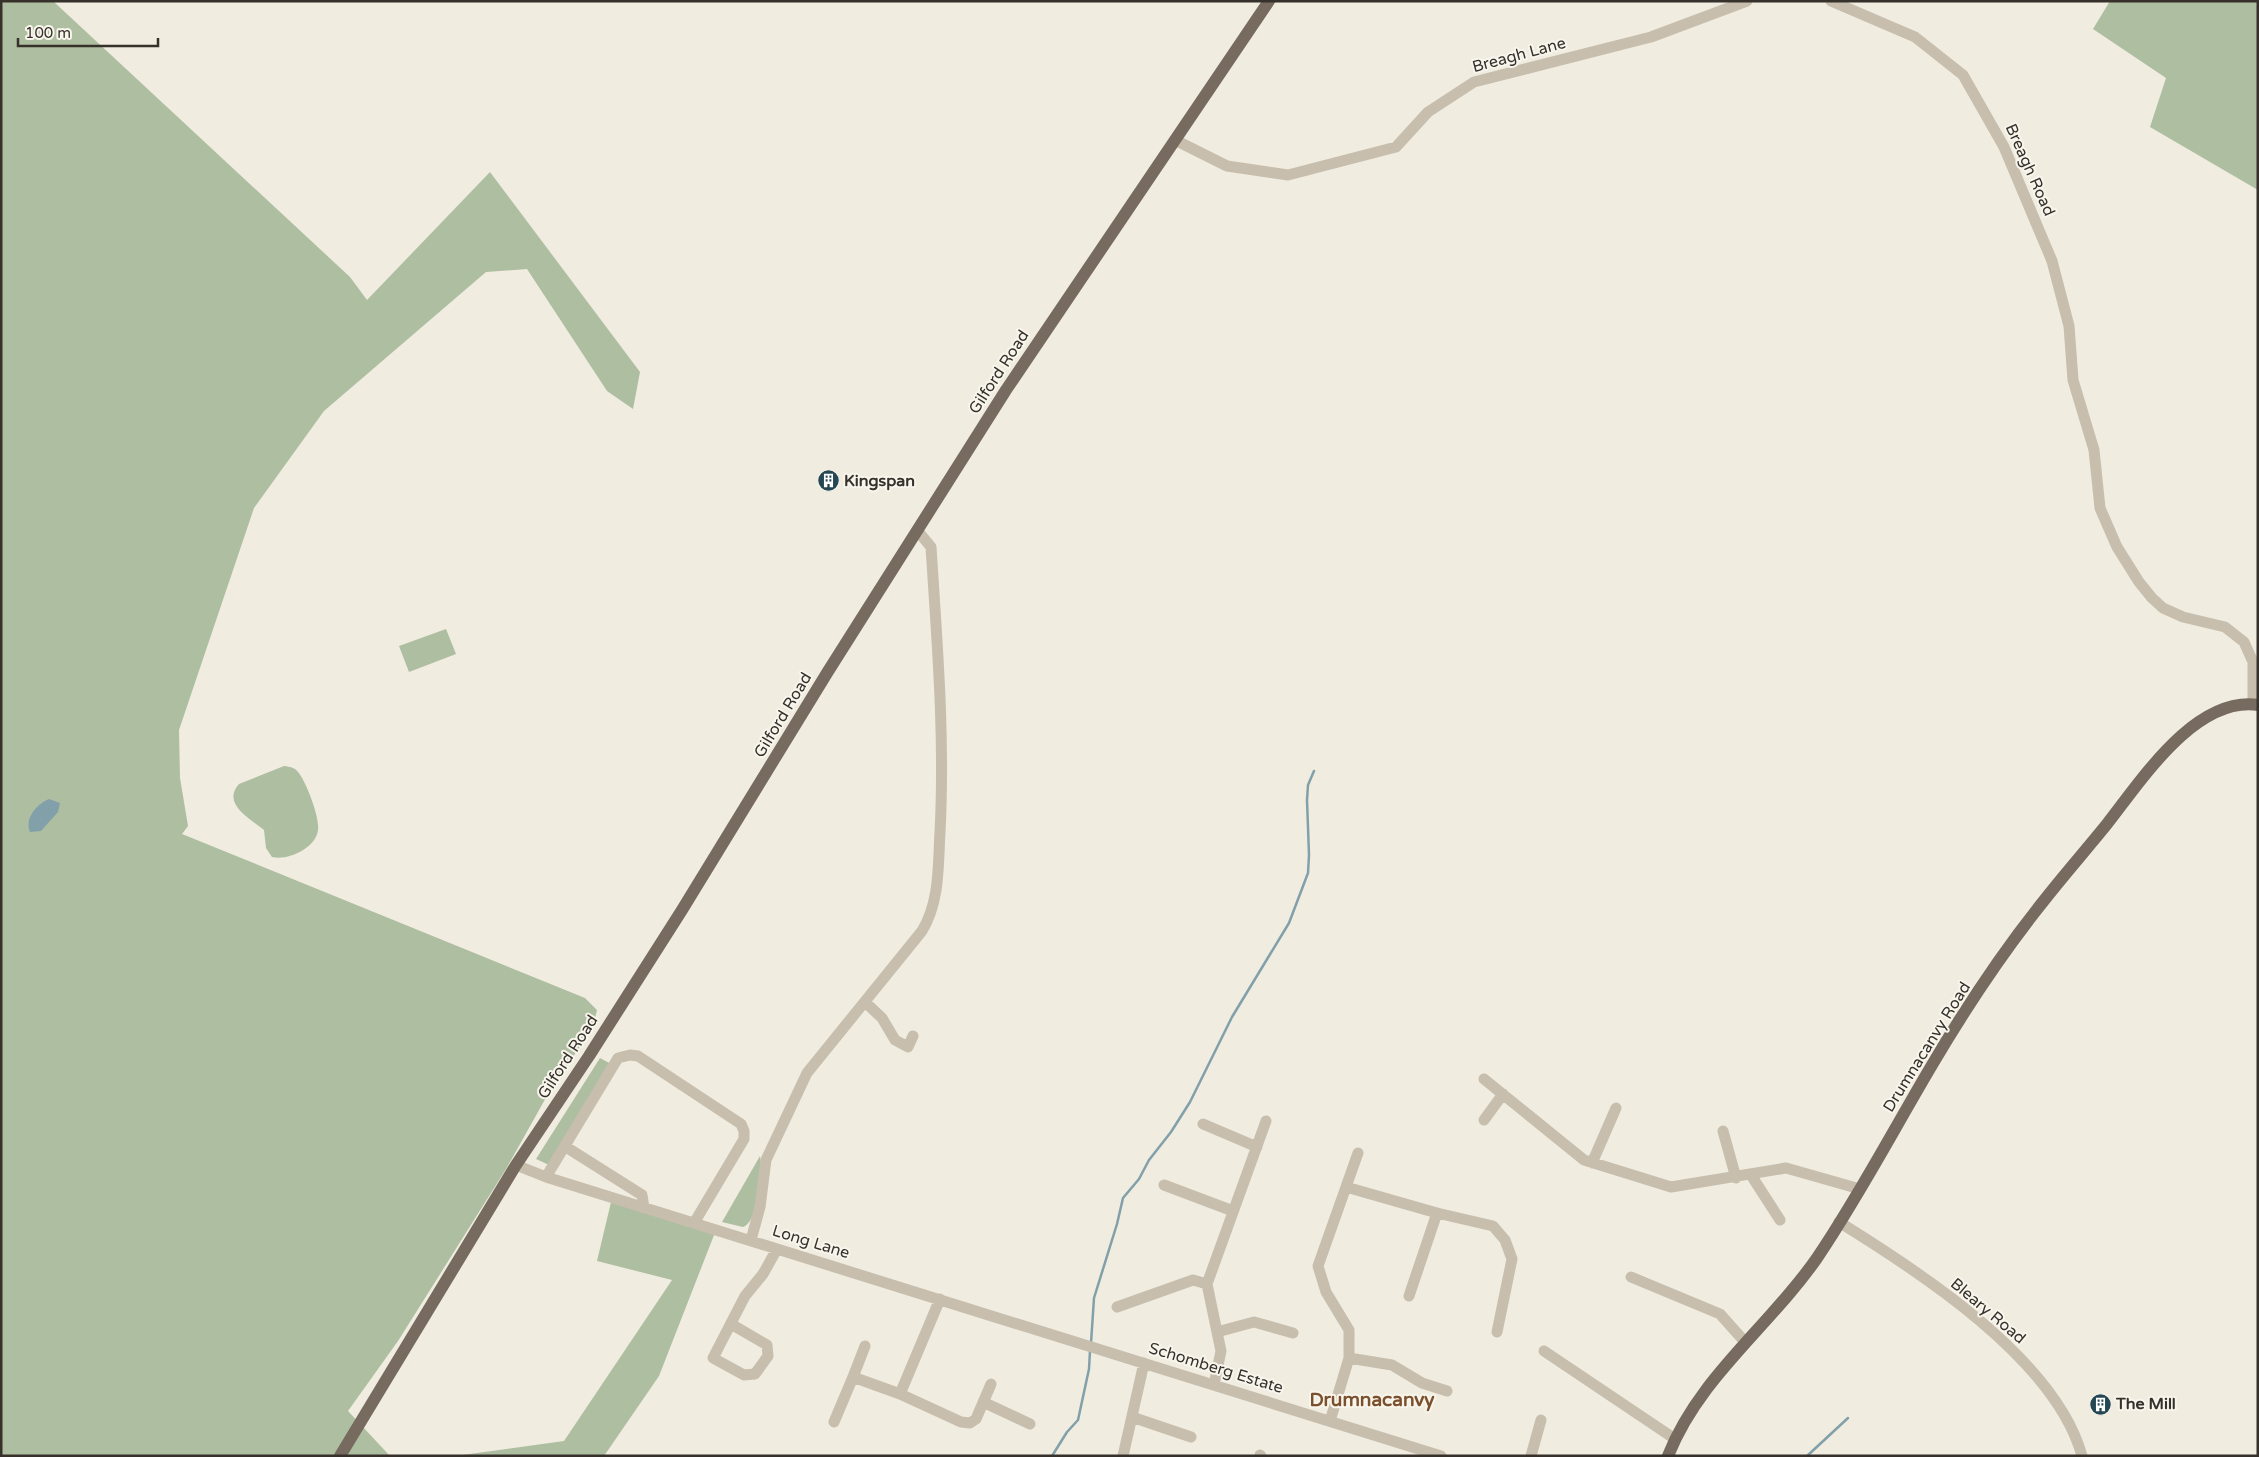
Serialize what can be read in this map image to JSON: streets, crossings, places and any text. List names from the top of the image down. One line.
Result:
{"streets":{"main road":["Gilford Road","Drumnacanvy Road"],"street":["Breagh Lane","Breagh Road","Long Lane","Bleary Road","Schomberg Estate"]},"crossings":[["Breagh Lane","Gilford Road"],["Breagh Road","Drumnacanvy Road"],["Gilford Road","Long Lane"],["Drumnacanvy Road","Bleary Road"],["Long Lane","Schomberg Estate"]],"districts":["Drumnacanvy"],"places":{"building":["Kingspan","The Mill"]},"scale_bar":"100 m"}
